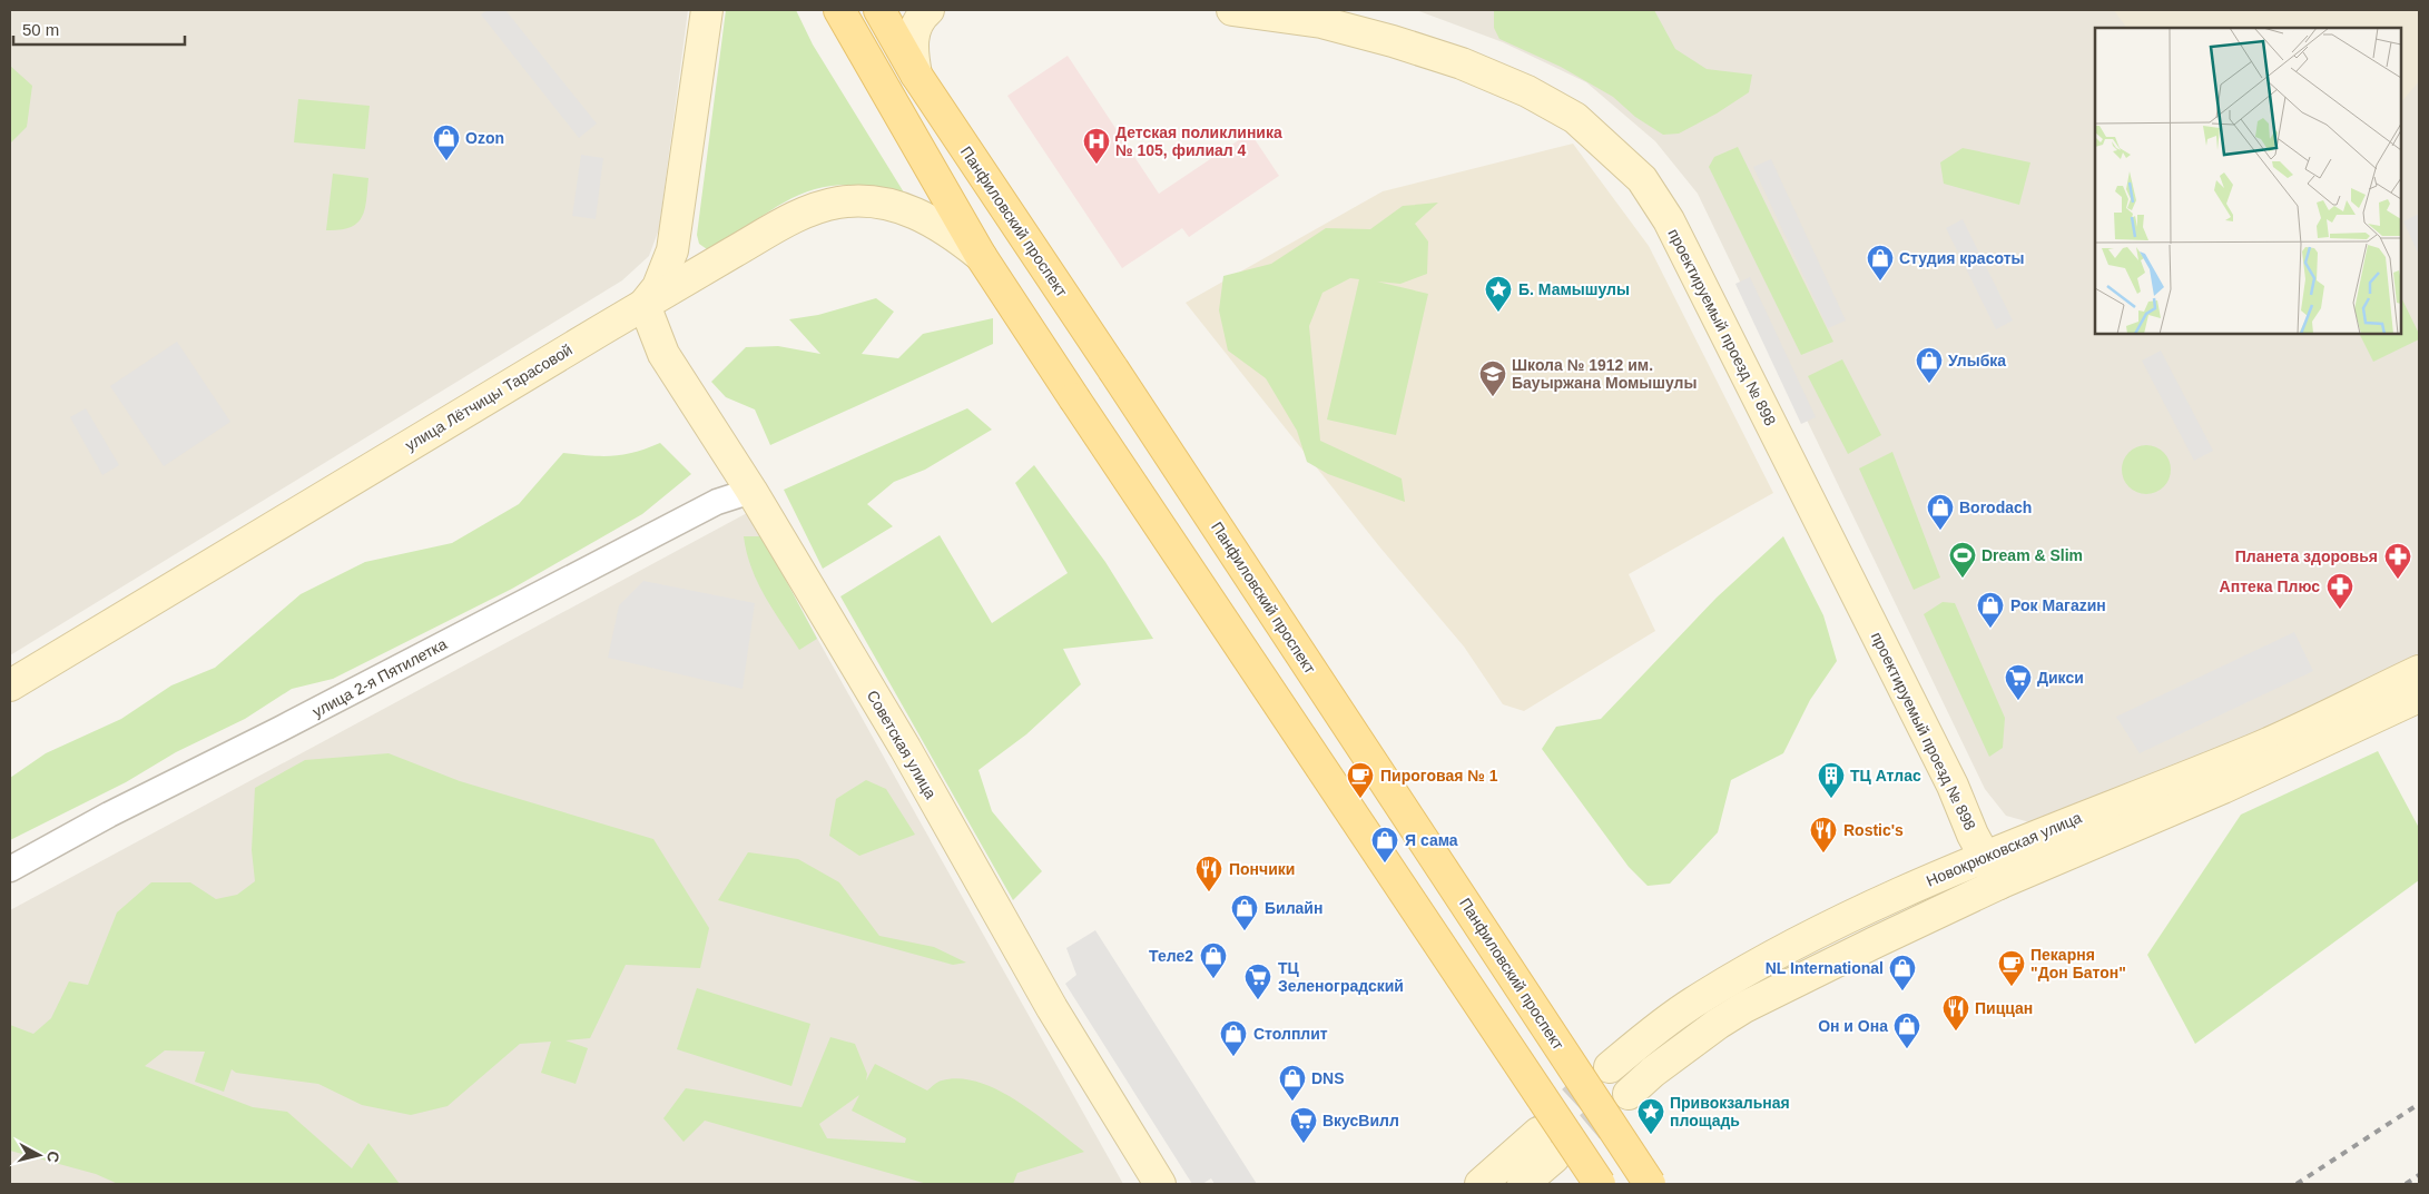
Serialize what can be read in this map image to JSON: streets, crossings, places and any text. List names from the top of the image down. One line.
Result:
{"streets":{"main road":["Панфиловский проспект","проектируемый проезд № 898","улица Лётчицы Тарасовой","Советская улица","Новокрюковская улица"],"street":["улица 2-я Пятилетка"]},"crossings":[["проектируемый проезд № 898","Новокрюковская улица"],["улица Лётчицы Тарасовой","Советская улица"],["улица 2-я Пятилетка","Советская улица"]],"places":{"shop":["Ozon","Студия красоты","Улыбка","Borodach","Рок Магаzин","Я сама","Билайн","Теле2","NL International","Он и Она","Столплит","DNS"],"hospital":["Детская поликлиника № 105, филиал 4"],"place":["Б. Мамышулы","Привокзальная площадь"],"school or university":["Школа № 1912 им. Бауыржана Момышулы"],"sports":["Dream & Slim"],"pharmacy":["Планета здоровья","Аптека Плюс"],"supermarket":["Дикси","ТЦ Зеленоградский","ВкусВилл"],"cafe":["Пироговая № 1","Пекарня \"Дон Батон\""],"building":["ТЦ Атлас"],"restaurant":["Rostic's","Пончики","Пиццан"]},"scale_bar":"50 m","north":"right"}
